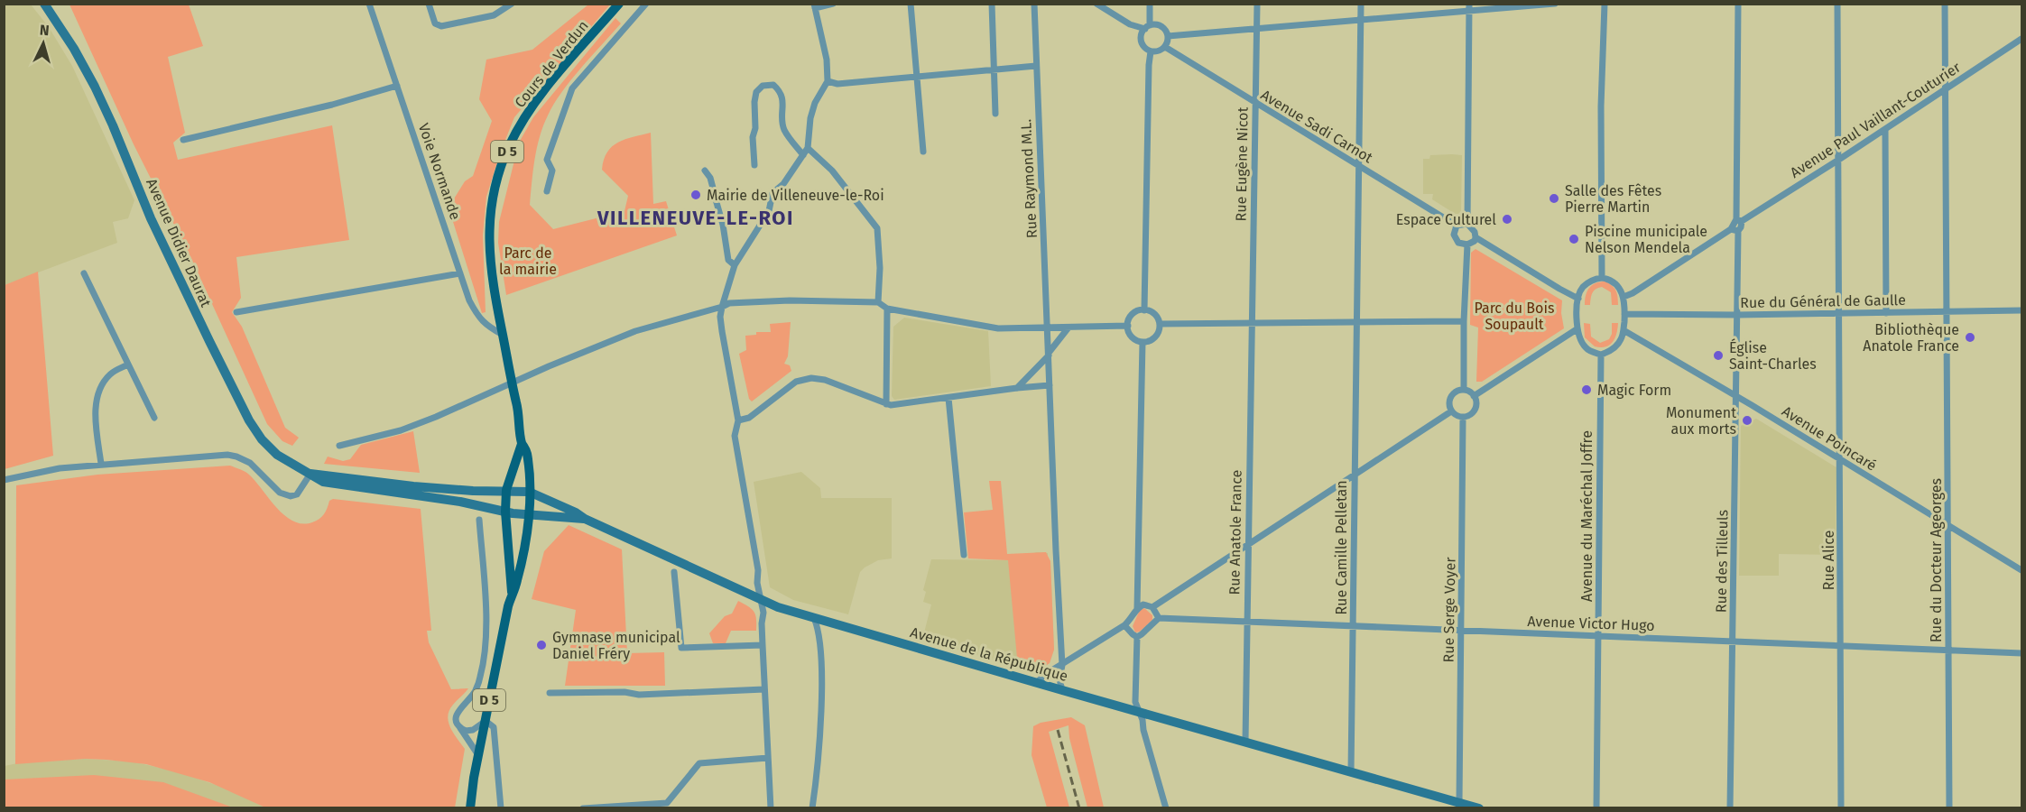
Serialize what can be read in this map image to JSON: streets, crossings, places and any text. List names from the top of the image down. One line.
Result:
{"streets":{"main road":["Cours de Verdun","D 5","Avenue Didier Daurat","Avenue de la République"],"street":["Avenue Paul Vaillant-Couturier","Avenue Sadi Carnot","Rue Eugène Nicot","Voie Normande","Rue Raymond M.L.","Rue du Général de Gaulle","Avenue Poincaré","Avenue du Maréchal Joffre","Rue Anatole France","Rue Camille Pelletan","Rue Alice","Rue du Docteur Ageorges","Rue des Tilleuls","Rue Serge Voyer","Avenue Victor Hugo"]},"crossings":[["Cours de Verdun","D 5"],["Cours de Verdun","Voie Normande"],["Avenue Paul Vaillant-Couturier","Rue Alice"],["Avenue Paul Vaillant-Couturier","Rue du Docteur Ageorges"],["Avenue Sadi Carnot","Rue Eugène Nicot"],["Avenue Sadi Carnot","Rue Camille Pelletan"],["D 5","Voie Normande"],["D 5","Avenue Didier Daurat"],["D 5","Avenue de la République"],["Rue Eugène Nicot","Rue Anatole France"],["Rue Raymond M.L.","Avenue de la République"],["Avenue Didier Daurat","Avenue de la République"],["Rue du Général de Gaulle","Avenue Poincaré"],["Rue du Général de Gaulle","Avenue du Maréchal Joffre"],["Rue du Général de Gaulle","Rue Alice"],["Rue du Général de Gaulle","Rue du Docteur Ageorges"],["Rue du Général de Gaulle","Rue des Tilleuls"],["Avenue Poincaré","Avenue du Maréchal Joffre"],["Avenue Poincaré","Rue Alice"],["Avenue Poincaré","Rue du Docteur Ageorges"],["Avenue Poincaré","Rue des Tilleuls"],["Avenue du Maréchal Joffre","Avenue Victor Hugo"],["Rue Anatole France","Avenue Victor Hugo"],["Rue Anatole France","Avenue de la République"],["Rue Camille Pelletan","Avenue Victor Hugo"],["Rue Camille Pelletan","Avenue de la République"],["Rue Alice","Avenue Victor Hugo"],["Rue du Docteur Ageorges","Avenue Victor Hugo"],["Rue des Tilleuls","Avenue Victor Hugo"],["Rue Serge Voyer","Avenue Victor Hugo"],["Rue Serge Voyer","Avenue de la République"]],"districts":["VILLENEUVE-LE-ROI"],"parks":["Parc de la mairie","Parc du Bois Soupault"],"places":["Mairie de Villeneuve-le-Roi","Salle des Fêtes Pierre Martin","Espace Culturel","Piscine municipale Nelson Mendela","Bibliothèque Anatole France","Église Saint-Charles","Magic Form","Monument aux morts","Gymnase municipal Daniel Fréry"],"north":"top"}
